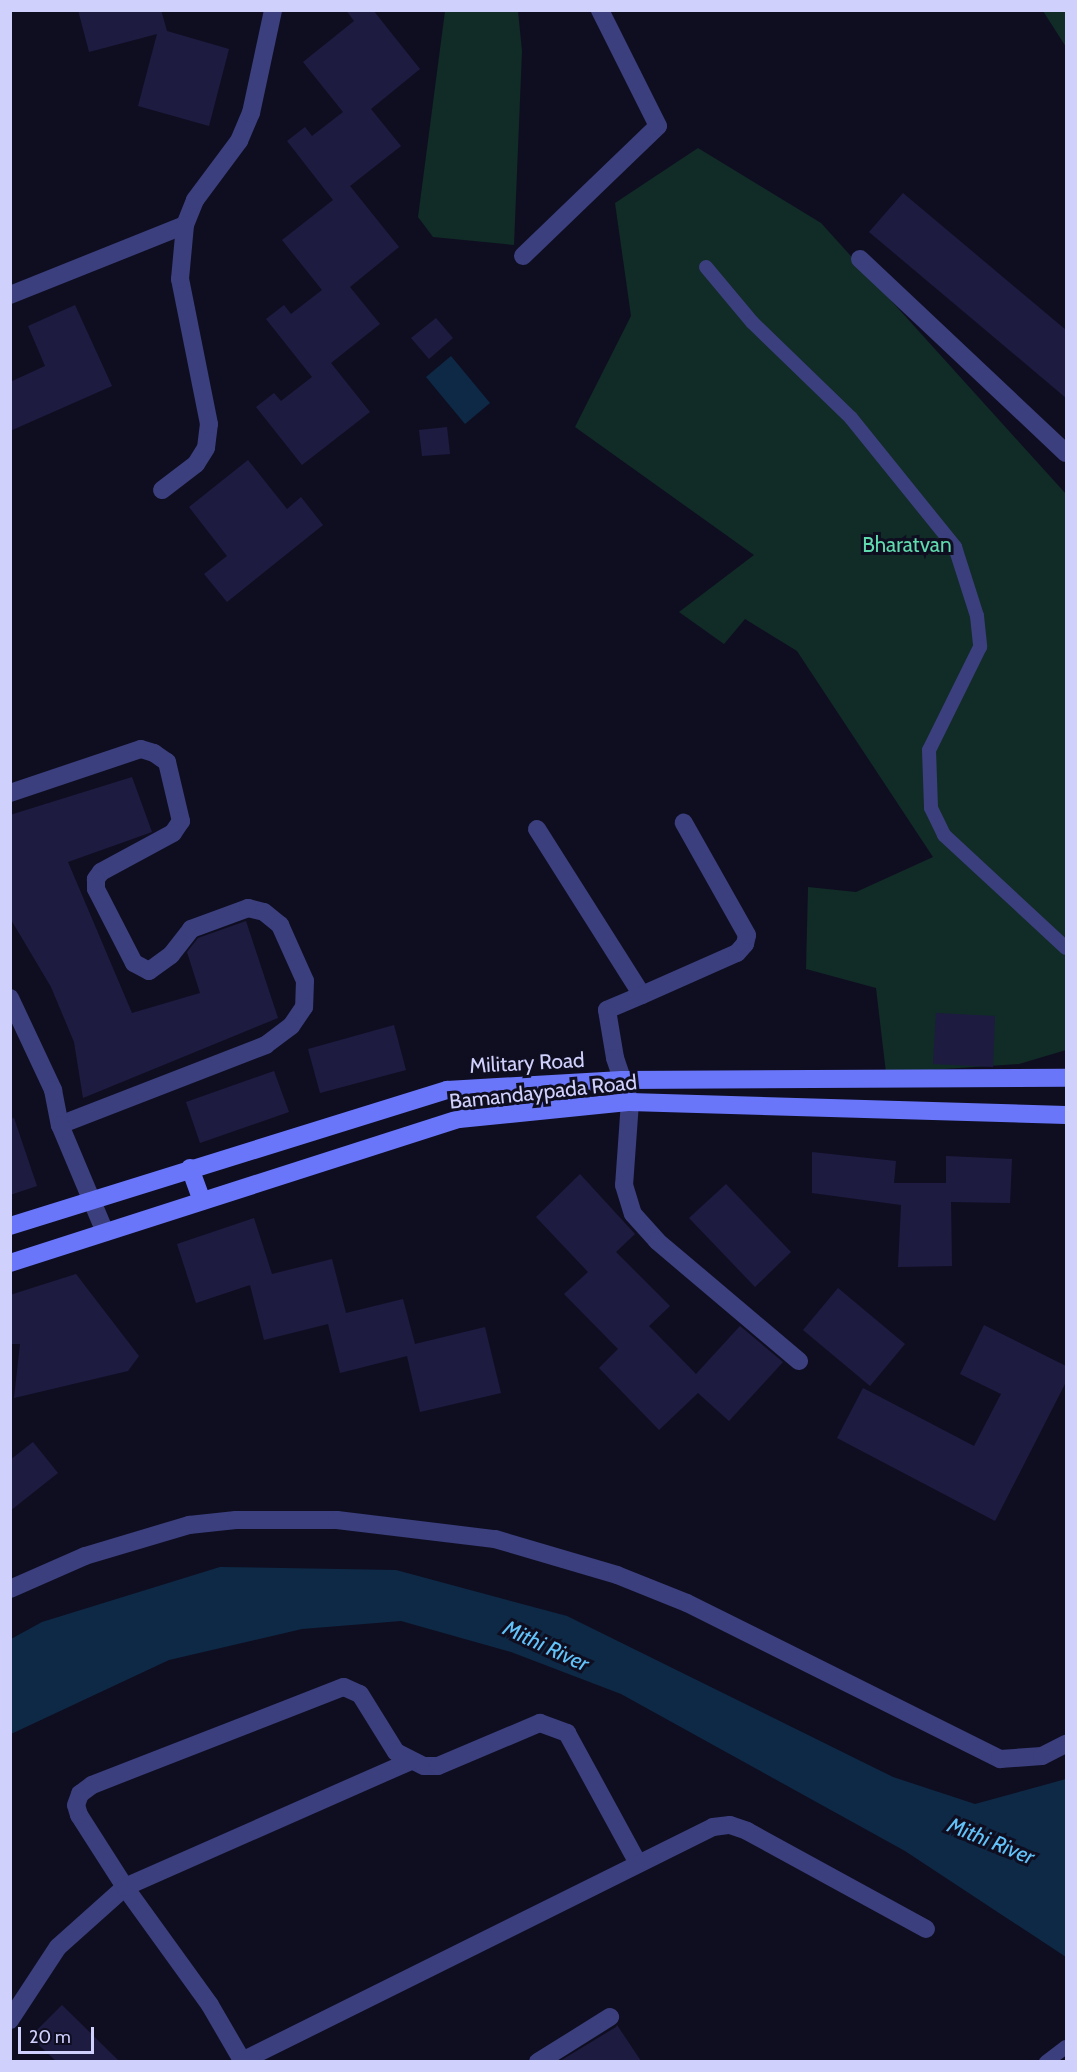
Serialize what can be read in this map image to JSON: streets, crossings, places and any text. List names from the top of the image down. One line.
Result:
{"streets":{"street":["Military Road","Bamandaypada Road"]},"water":["Mithi River"],"parks":["Bharatvan"],"scale_bar":"20 m"}
